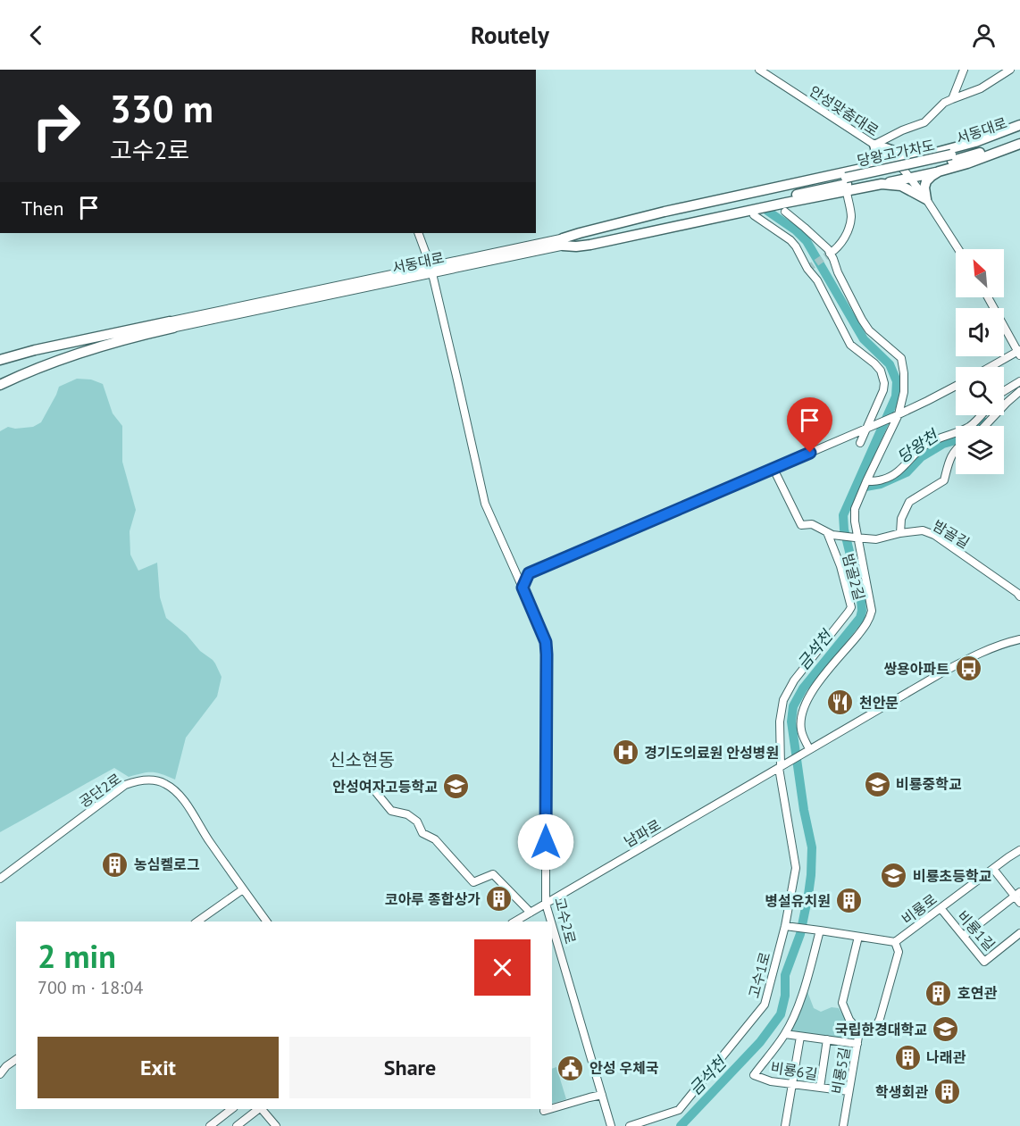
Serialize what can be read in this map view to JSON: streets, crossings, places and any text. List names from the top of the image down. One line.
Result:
{"streets":{"highway":["서동대로","당왕고가차도"],"street":["안성맞춤대로","밤골길","밤골2길","공단2로","남파로","비룡로","고수2로","비룡1길","고수1로","비룡6길","비룡5길"]},"crossings":[["서동대로","당왕고가차도"],["서동대로","고수2로"],["밤골길","밤골2길"],["밤골2길","남파로"],["밤골2길","고수1로"],["남파로","고수2로"],["남파로","고수1로"],["비룡로","비룡1길"],["비룡로","고수1로"],["비룡로","비룡6길"],["비룡로","비룡5길"],["비룡6길","비룡5길"]],"districts":["신소현동"],"water":["당왕천","금석천"],"places":{"bus stop":["쌍용아파트"],"restaurant":["천안문"],"hospital":["경기도의료원 안성병원"],"school or university":["비룡중학교","안성여자고등학교","비룡초등학교","국립한경대학교"],"building":["농심켈로그","코아루 종합상가","병설유치원","호연관","나래관","학생회관"],"public building":["안성 우체국"]},"north":"top left","page":{"header":"Routely","turn":["330 m","고수2로"],"then":"Then","heading":["2 min","700 m · 18:04"],"buttons":["Exit","Share"]}}
